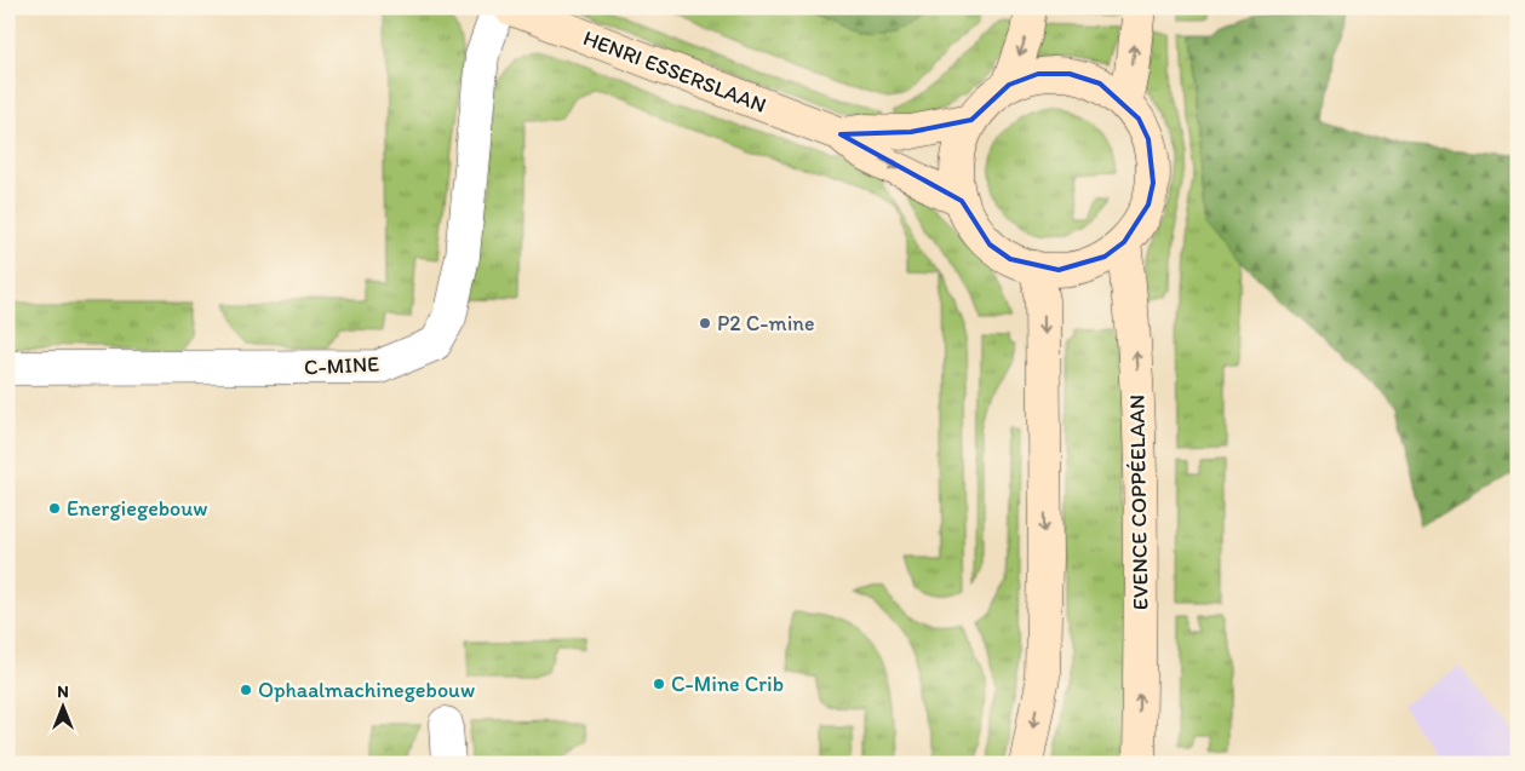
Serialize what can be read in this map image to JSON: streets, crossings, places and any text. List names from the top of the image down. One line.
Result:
{"streets":{"street":["HENRI ESSERSLAAN","C-MINE","EVENCE COPPÉELAAN"]},"crossings":[["HENRI ESSERSLAAN","EVENCE COPPÉELAAN"]],"places":["P2 C-mine","Energiegebouw","C-Mine Crib","Ophaalmachinegebouw"],"north":"top"}
